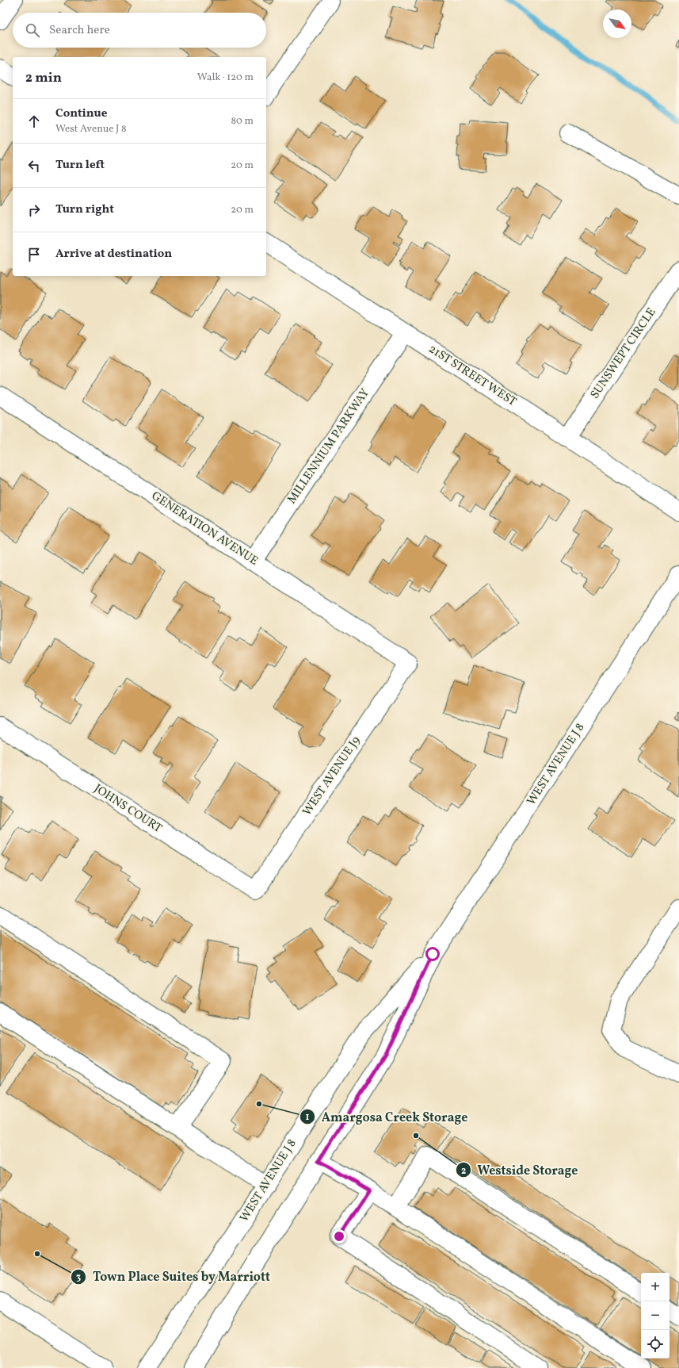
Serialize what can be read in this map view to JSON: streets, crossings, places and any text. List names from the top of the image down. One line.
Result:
{"streets":{"street":["SUNSWEPT CIRCLE","21ST STREET WEST","MILLENNIUM PARKWAY","GENERATION AVENUE","WEST AVENUE J 8","WEST AVENUE J9","JOHNS COURT"]},"crossings":[["SUNSWEPT CIRCLE","21ST STREET WEST"],["21ST STREET WEST","MILLENNIUM PARKWAY"],["MILLENNIUM PARKWAY","GENERATION AVENUE"],["GENERATION AVENUE","WEST AVENUE J9"],["WEST AVENUE J9","JOHNS COURT"]],"places":["Amargosa Creek Storage","Westside Storage","Town Place Suites by Marriott"],"north":"bottom right","page":{"search":"Search here","heading":["2 min","Walk · 120 m"],"list":[["Continue","West Avenue J 8","80 m"],["Turn left","20 m"],["Turn right","20 m"],"Arrive at destination"],"map_buttons":["+","−"]}}
